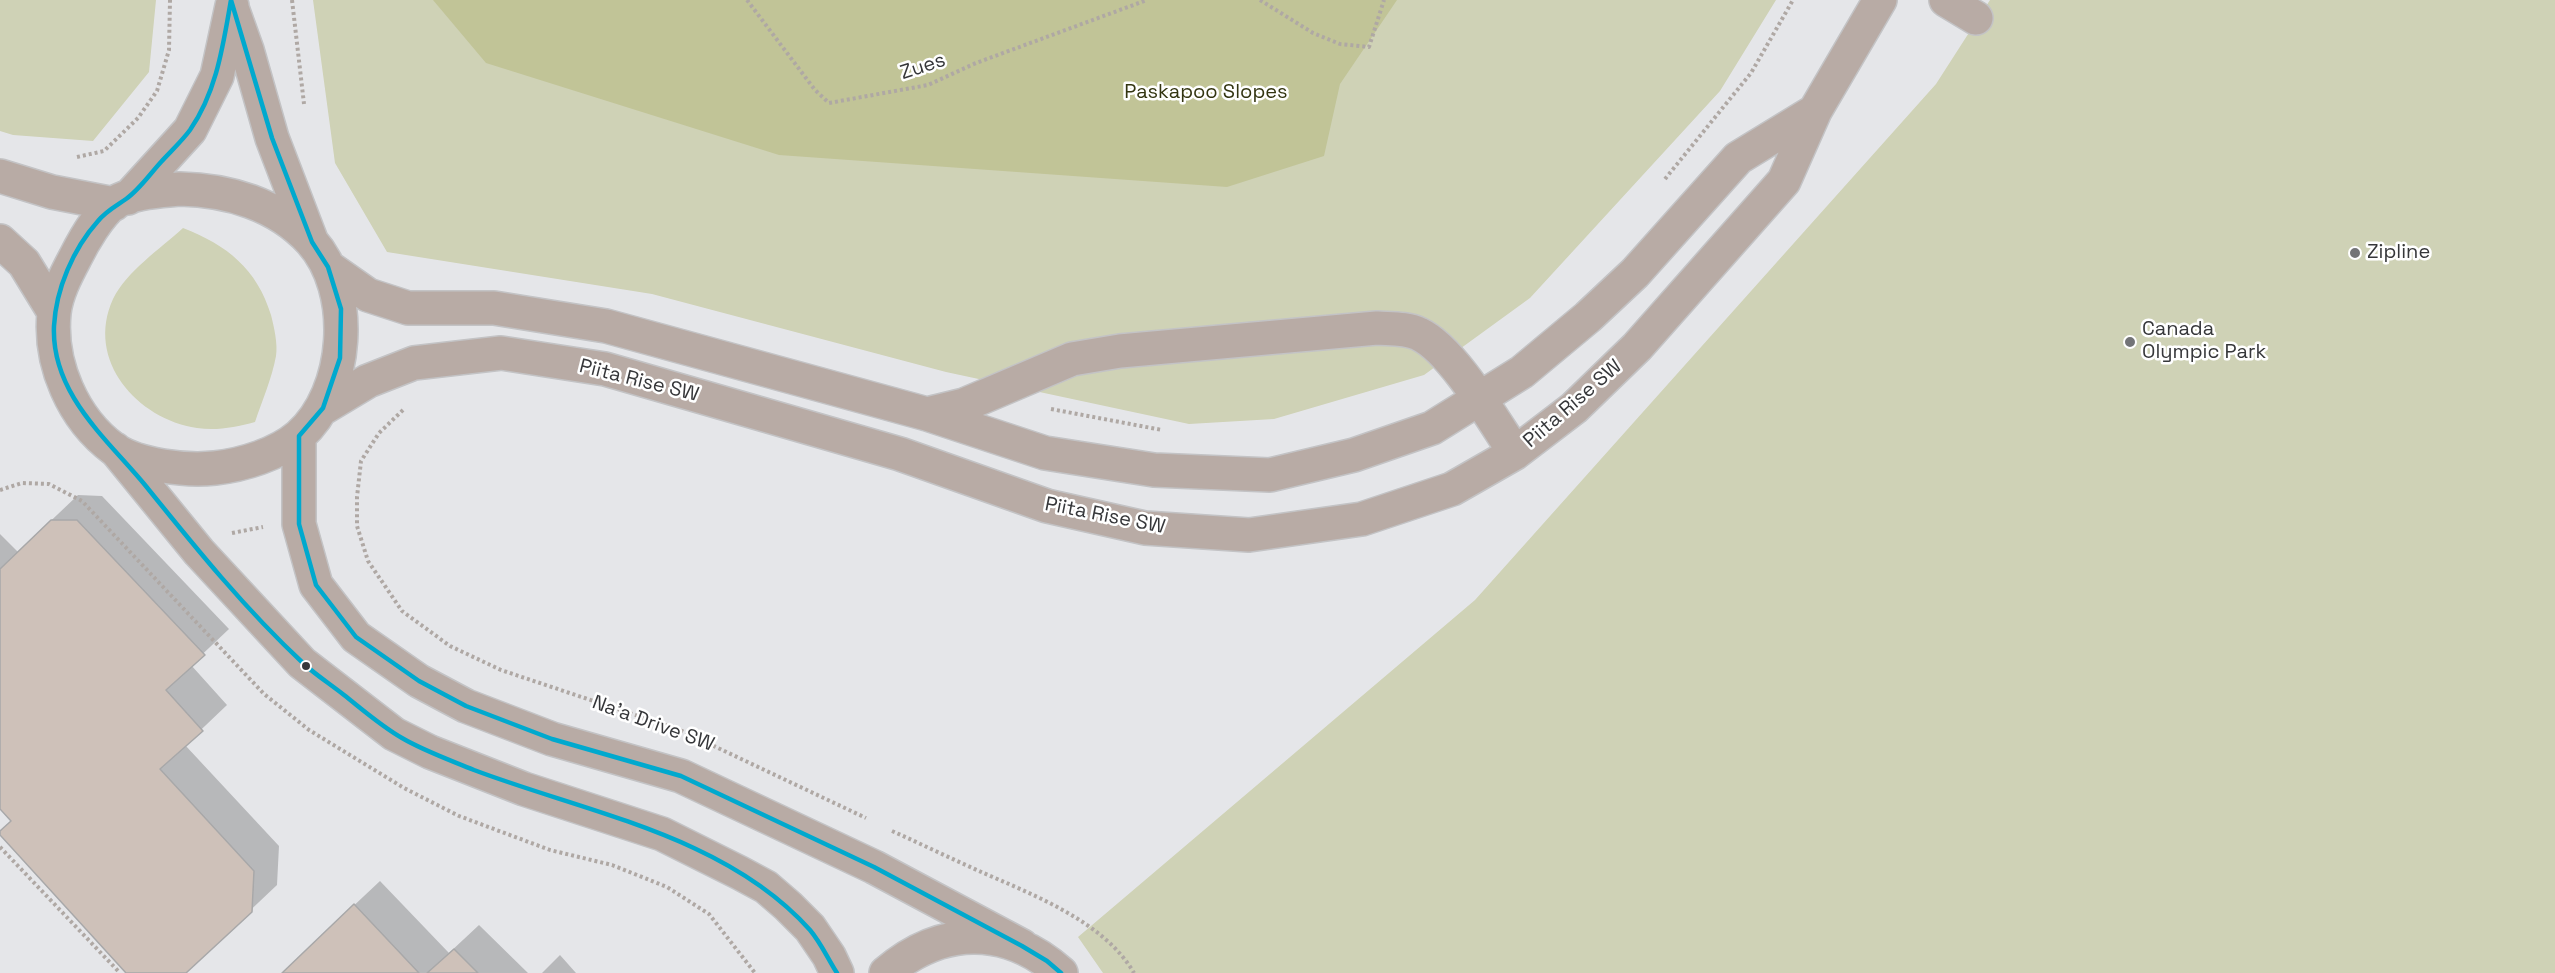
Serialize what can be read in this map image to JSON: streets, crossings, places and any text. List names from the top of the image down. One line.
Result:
{"streets":{"street":["Piita Rise SW","Na'a Drive SW"],"path":["Zues"]},"parks":["Paskapoo Slopes"],"places":["Zipline","Canada Olympic Park"]}
